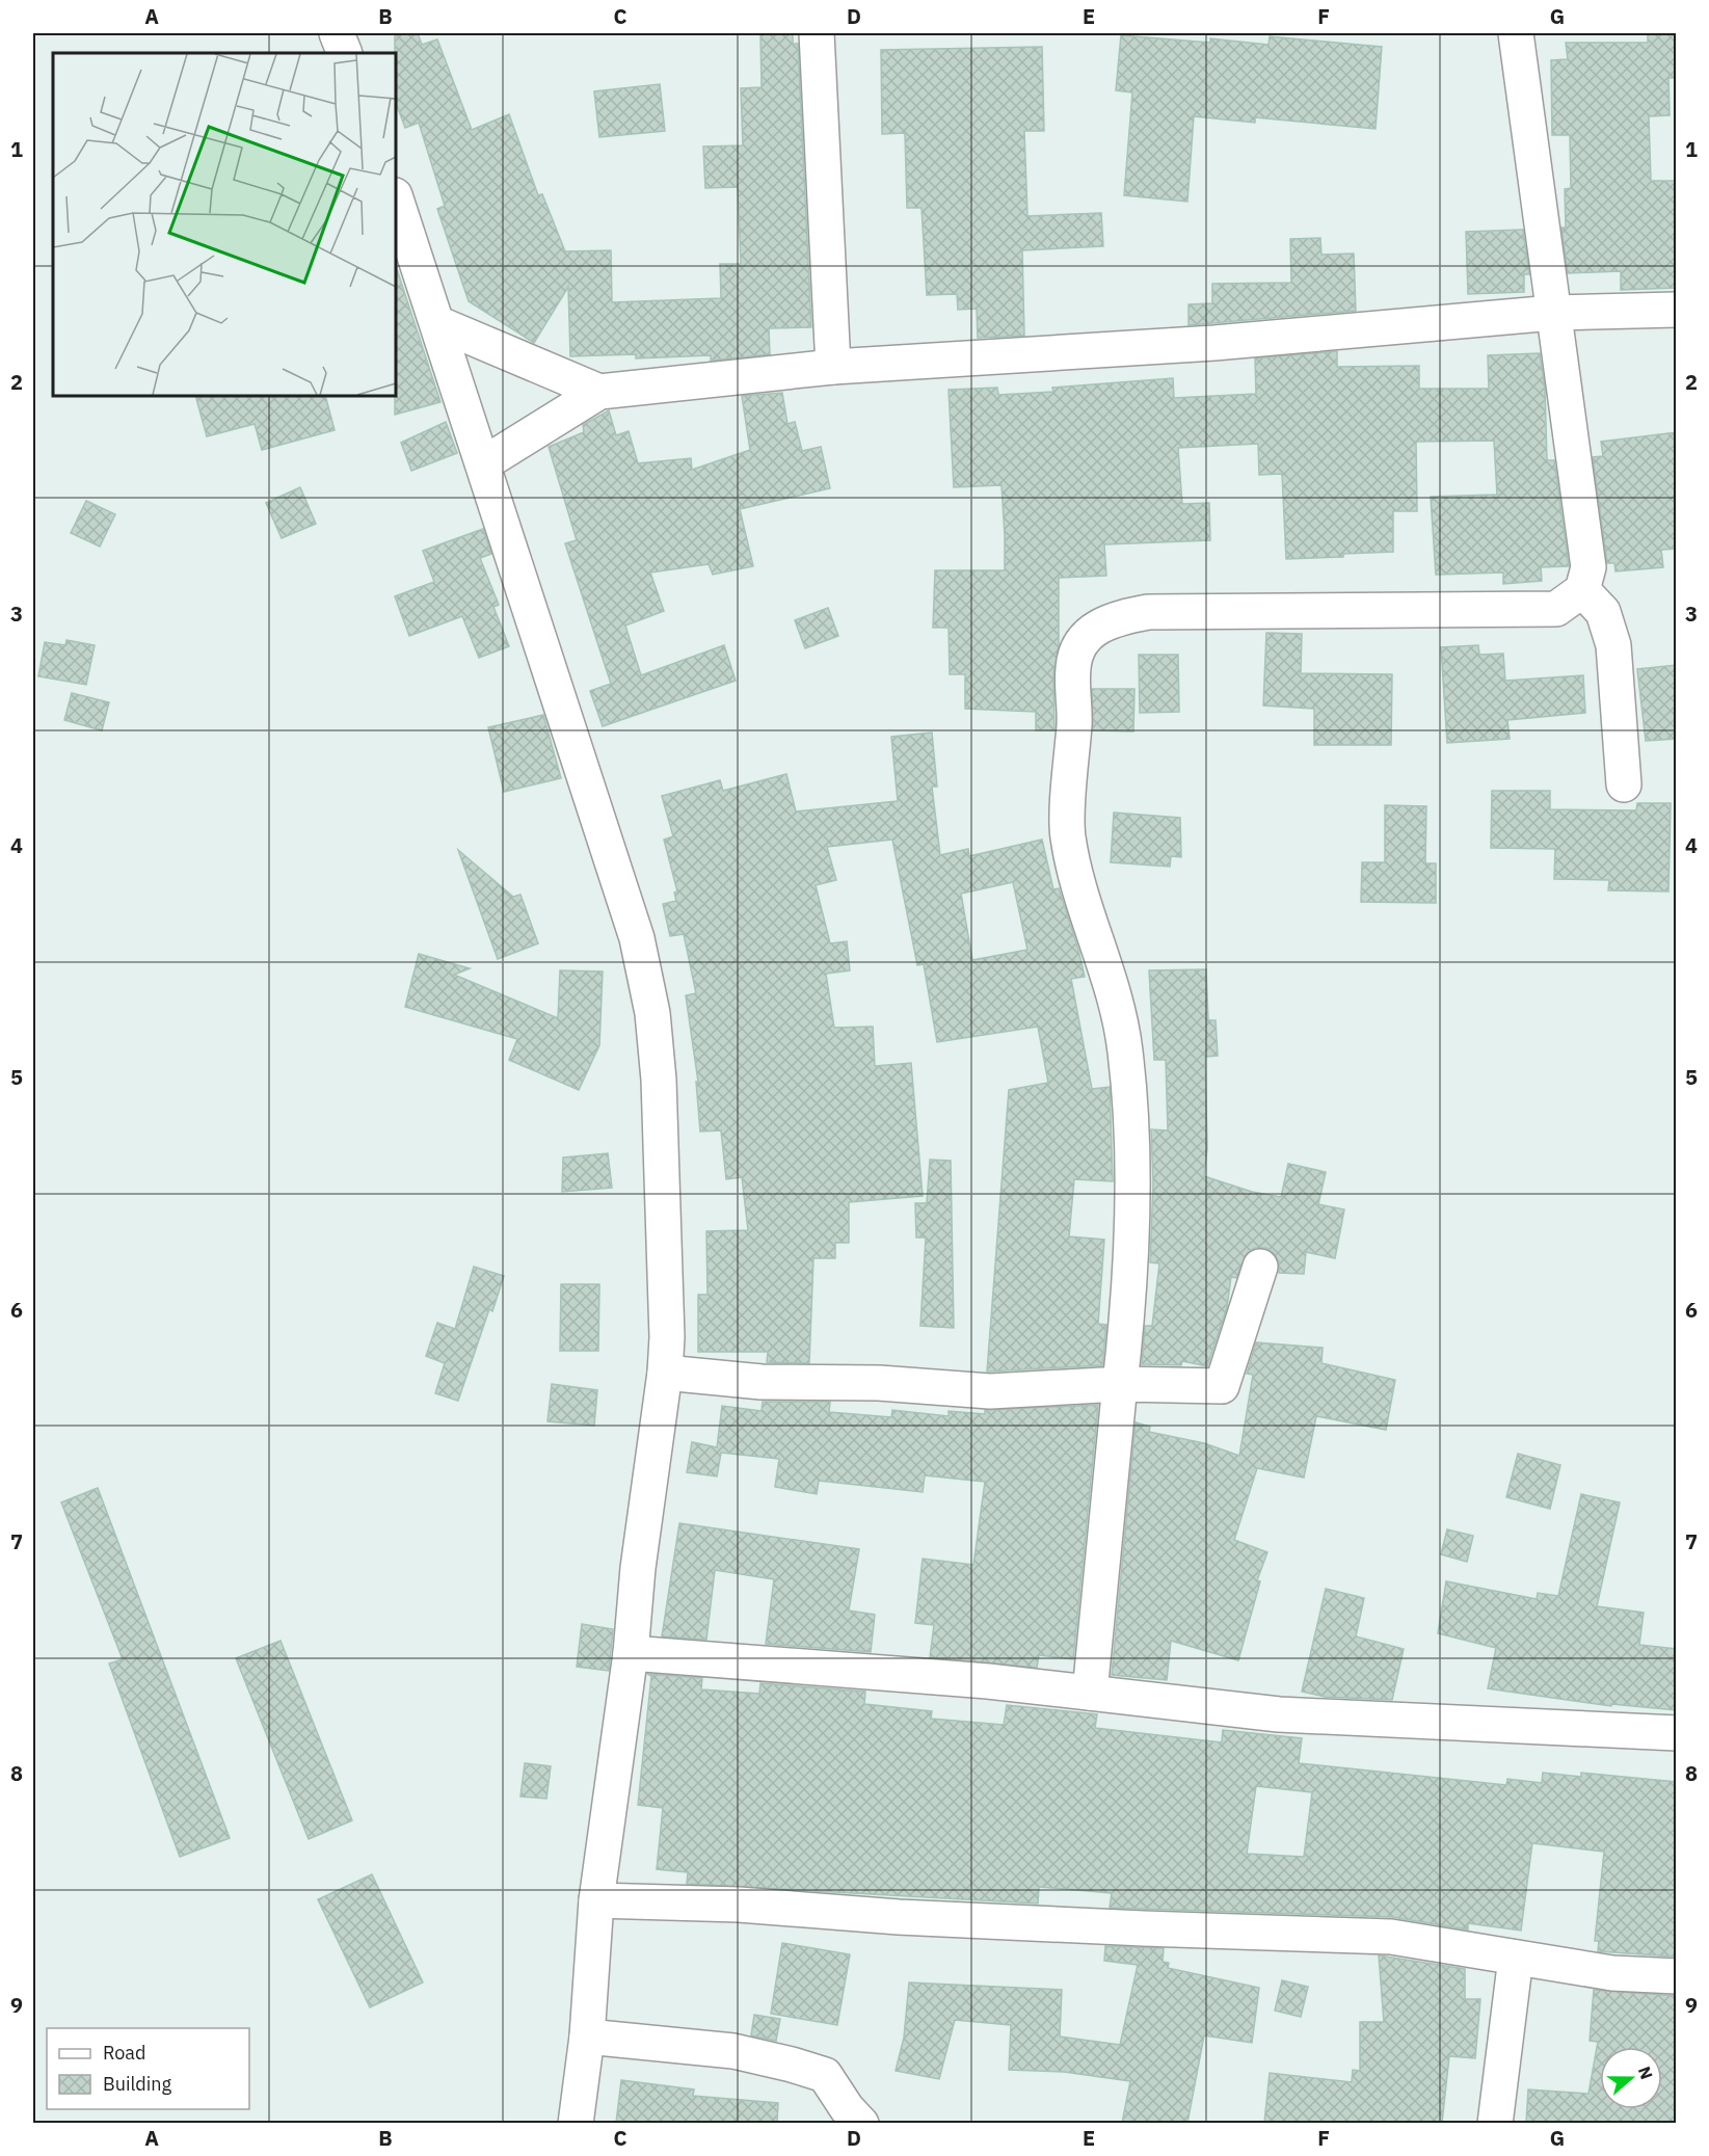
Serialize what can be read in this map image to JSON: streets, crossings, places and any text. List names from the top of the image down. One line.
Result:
{"legend":["Road","Building"],"north":"right","grid":{"columns":["A","B","C","D","E","F","G"],"rows":["1","2","3","4","5","6","7","8","9"]}}
